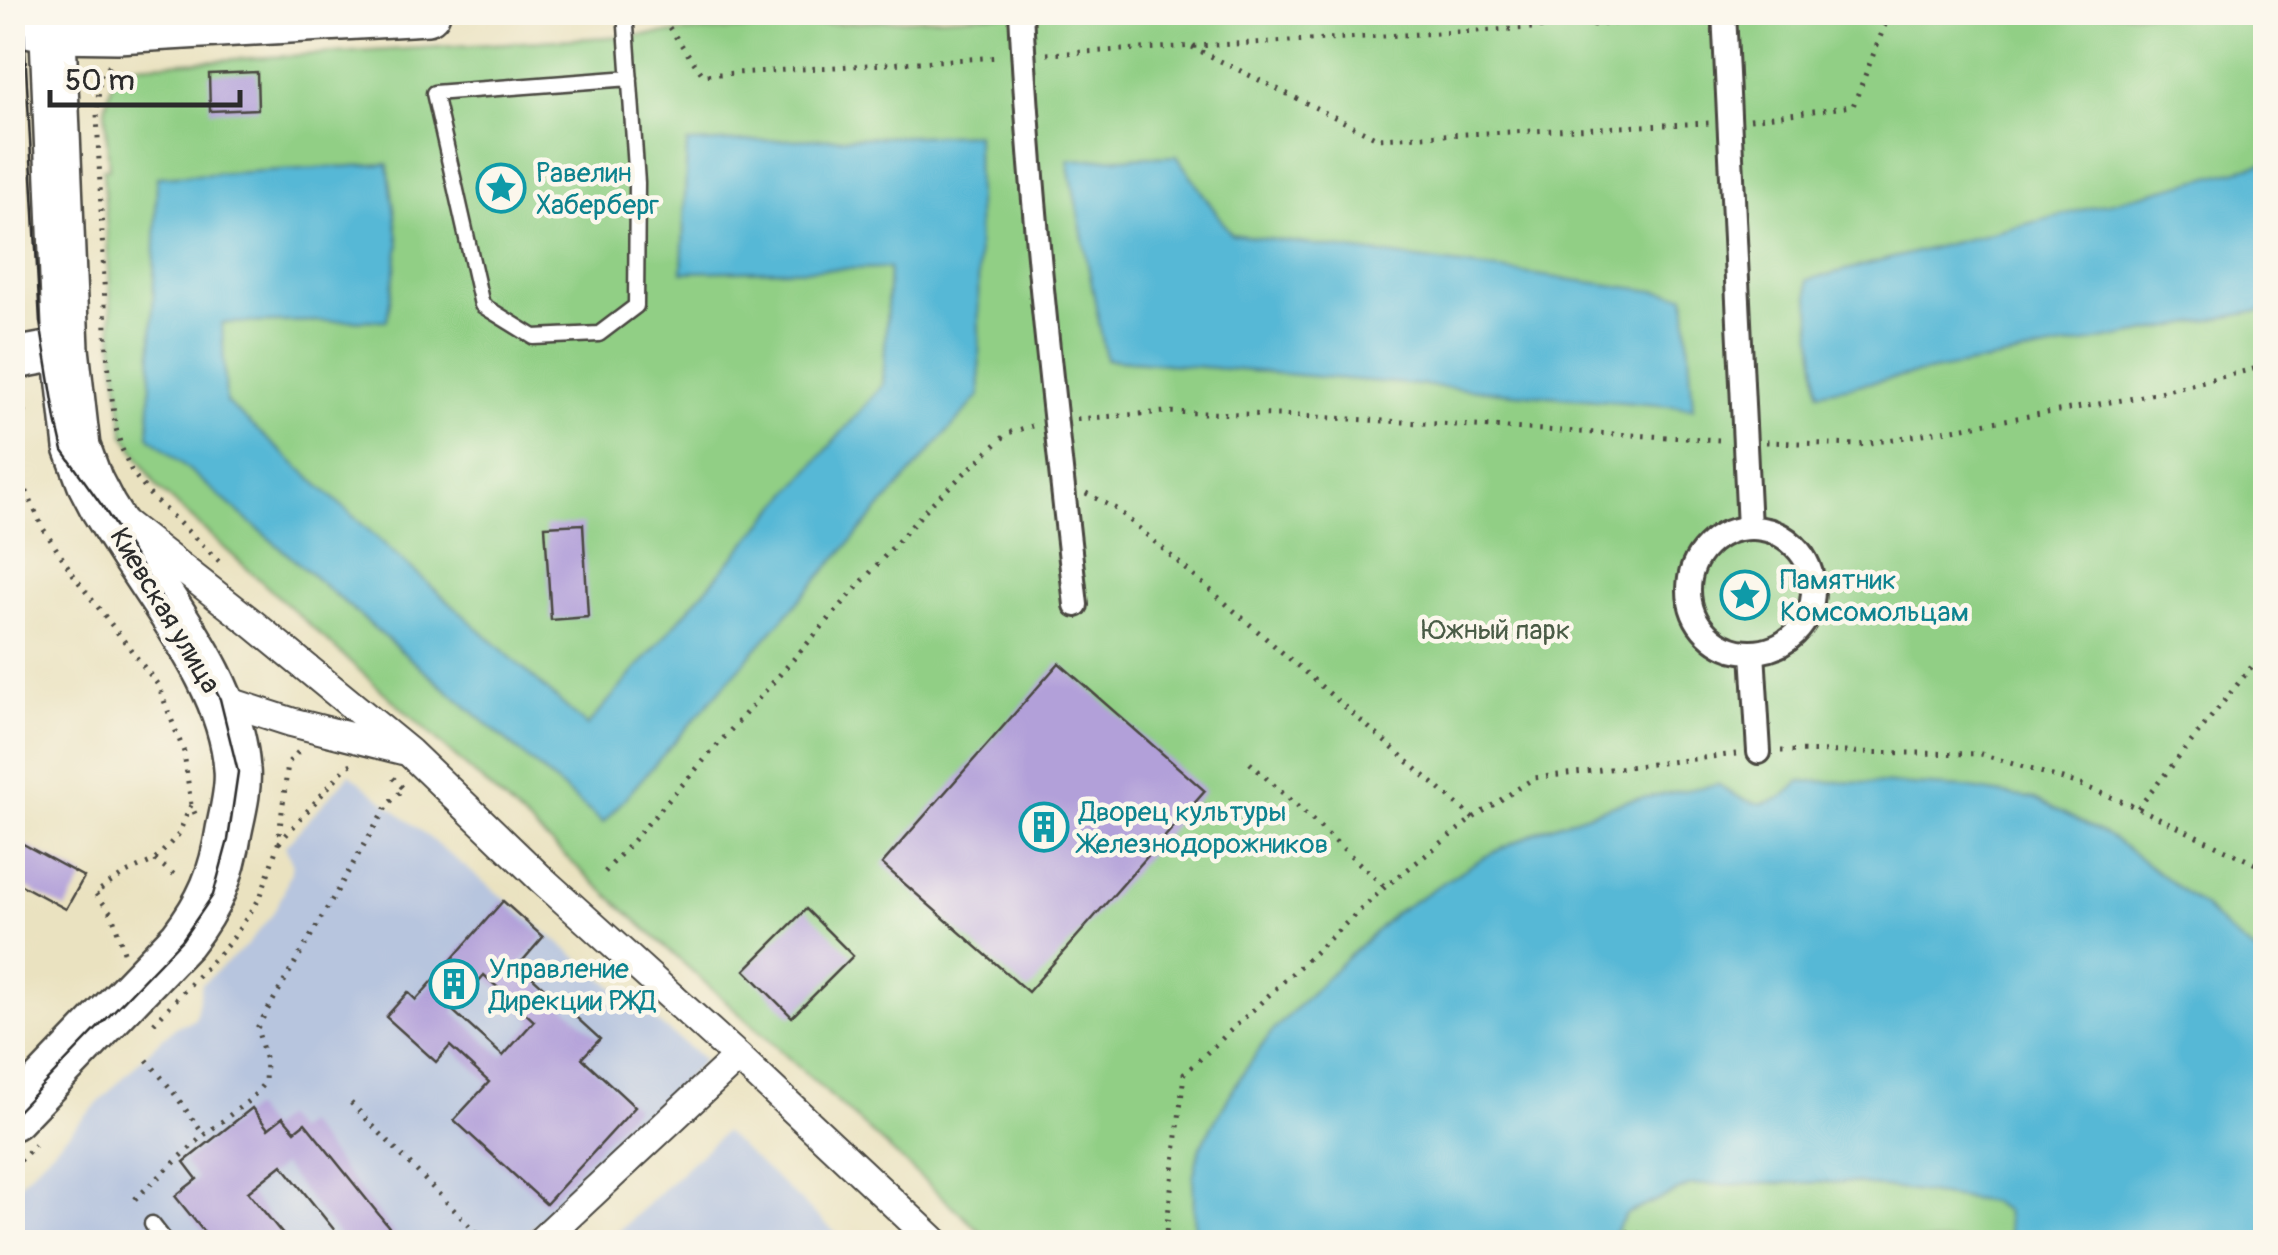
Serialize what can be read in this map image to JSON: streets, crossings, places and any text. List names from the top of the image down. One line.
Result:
{"streets":{"main road":["Киевская улица"]},"parks":["Южный парк"],"places":{"place":["Равелин Хаберберг","Памятник Комсомольцам"],"building":["Дворец культуры Железнодорожников","Управление Дирекции РЖД"]},"scale_bar":"50 m"}
